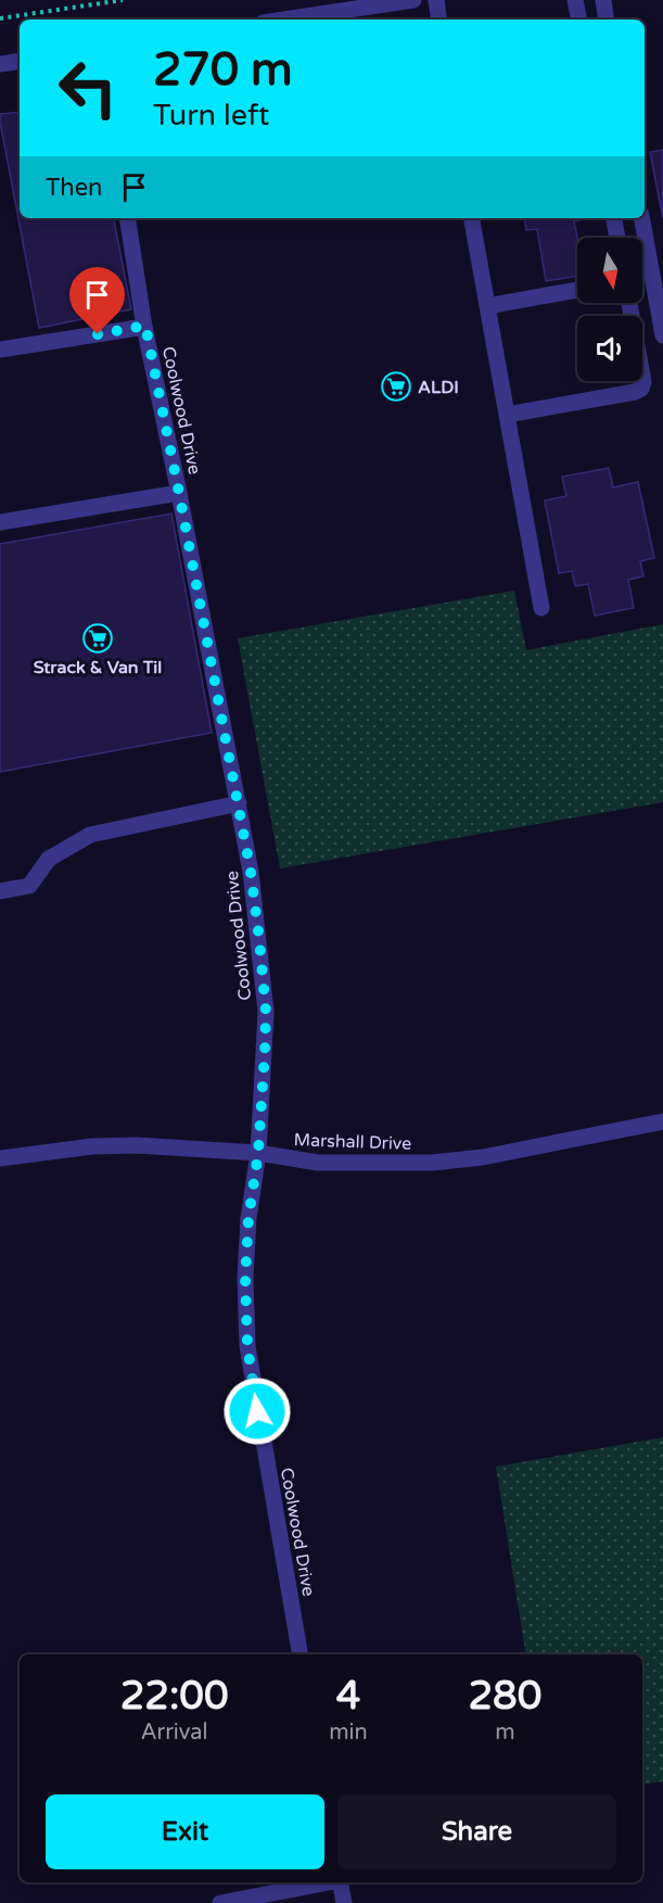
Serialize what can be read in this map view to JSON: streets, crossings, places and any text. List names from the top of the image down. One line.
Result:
{"streets":{"street":["Coolwood Drive","Marshall Drive"]},"crossings":[["Coolwood Drive","Marshall Drive"]],"places":{"supermarket":["ALDI","Strack & Van Til"]},"north":"bottom","page":{"turn":["270 m","Turn left"],"then":"Then","eta":["22:00","Arrival","4","min","280","m"],"buttons":["Exit","Share"]}}
